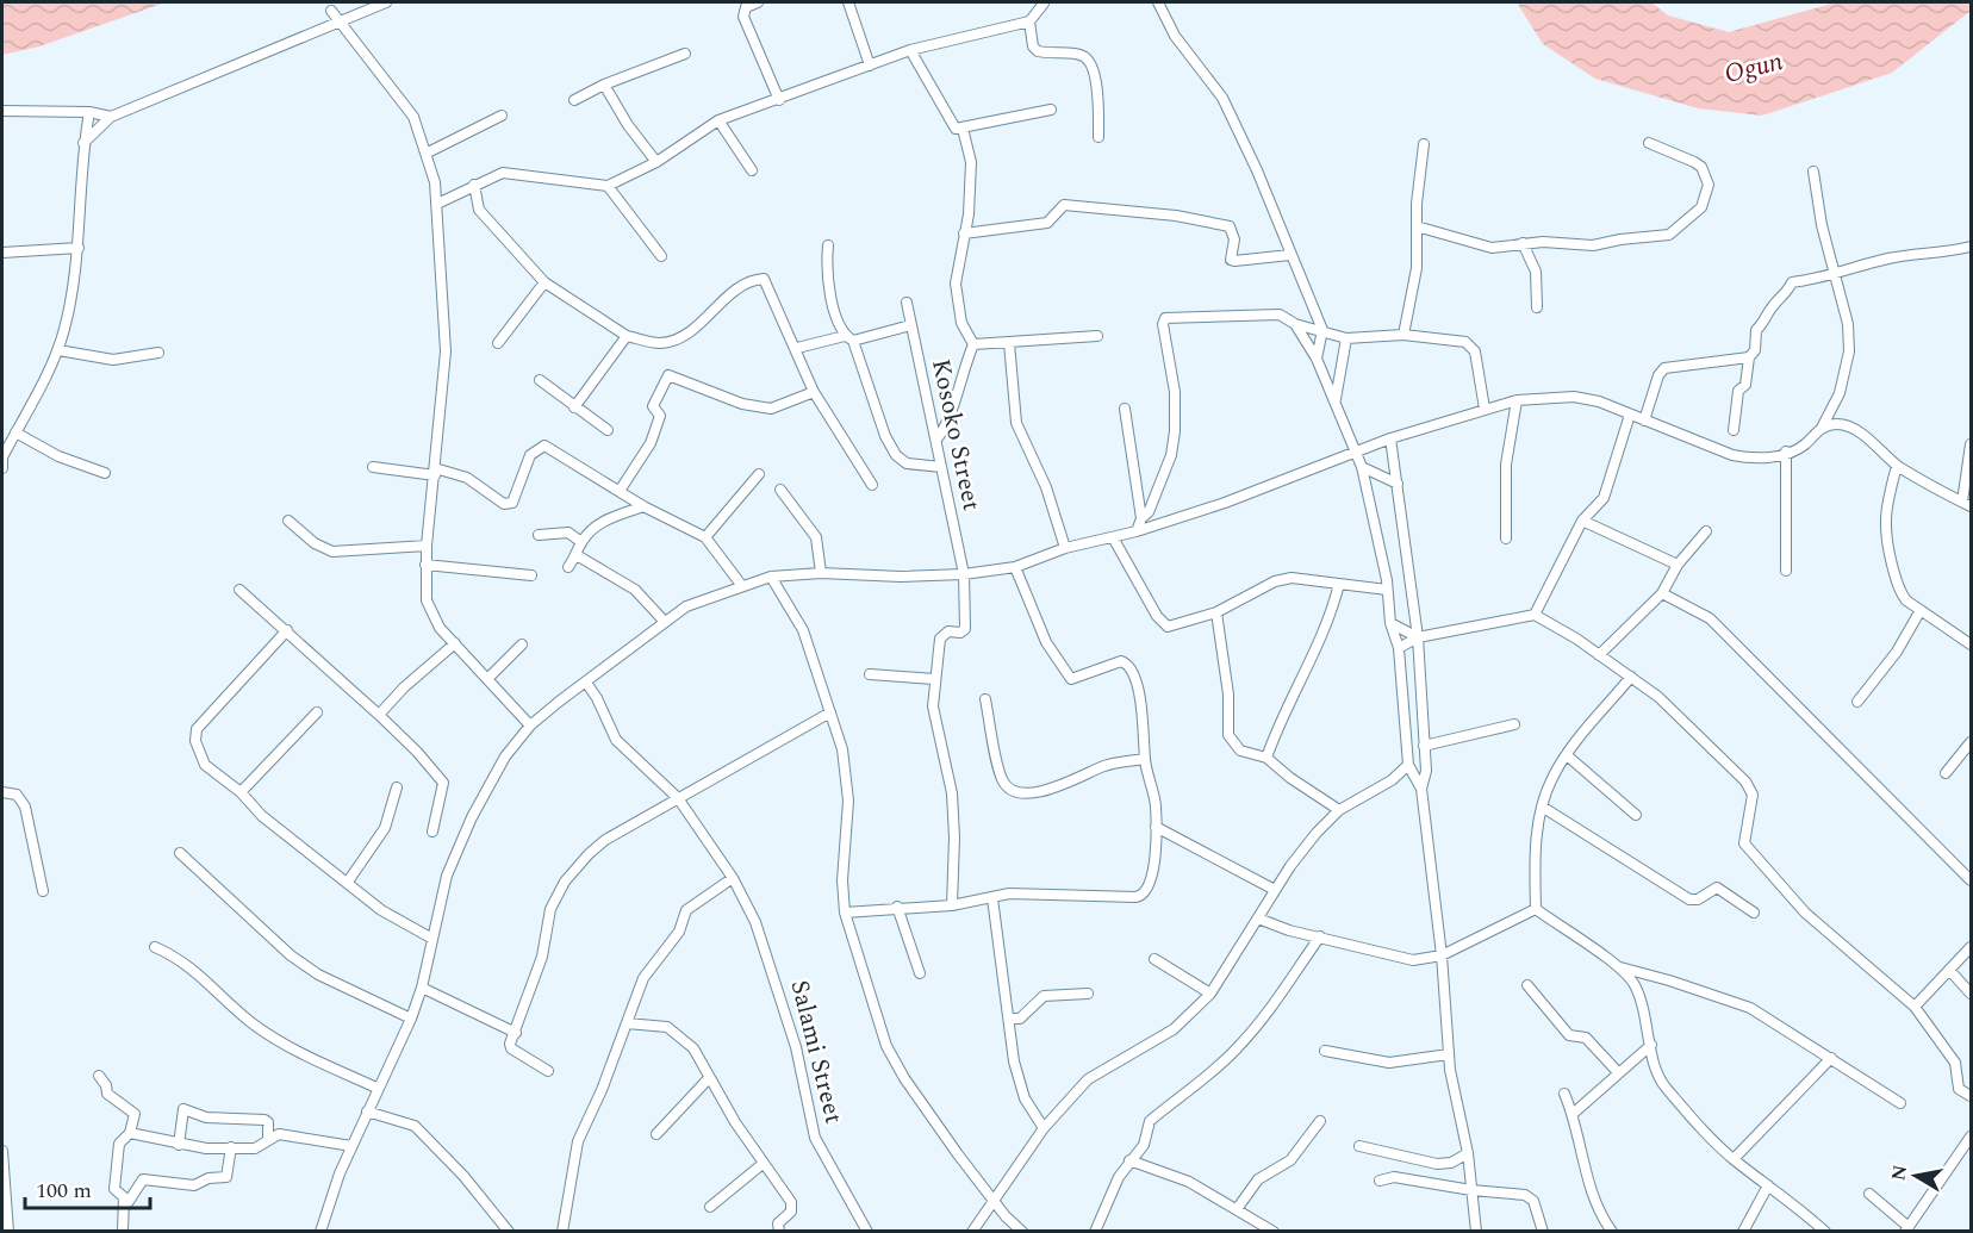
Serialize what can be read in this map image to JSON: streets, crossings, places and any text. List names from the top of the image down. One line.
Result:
{"streets":{"street":["Kosoko Street","Salami Street"]},"water":["Ogun"],"scale_bar":"100 m","north":"left"}
